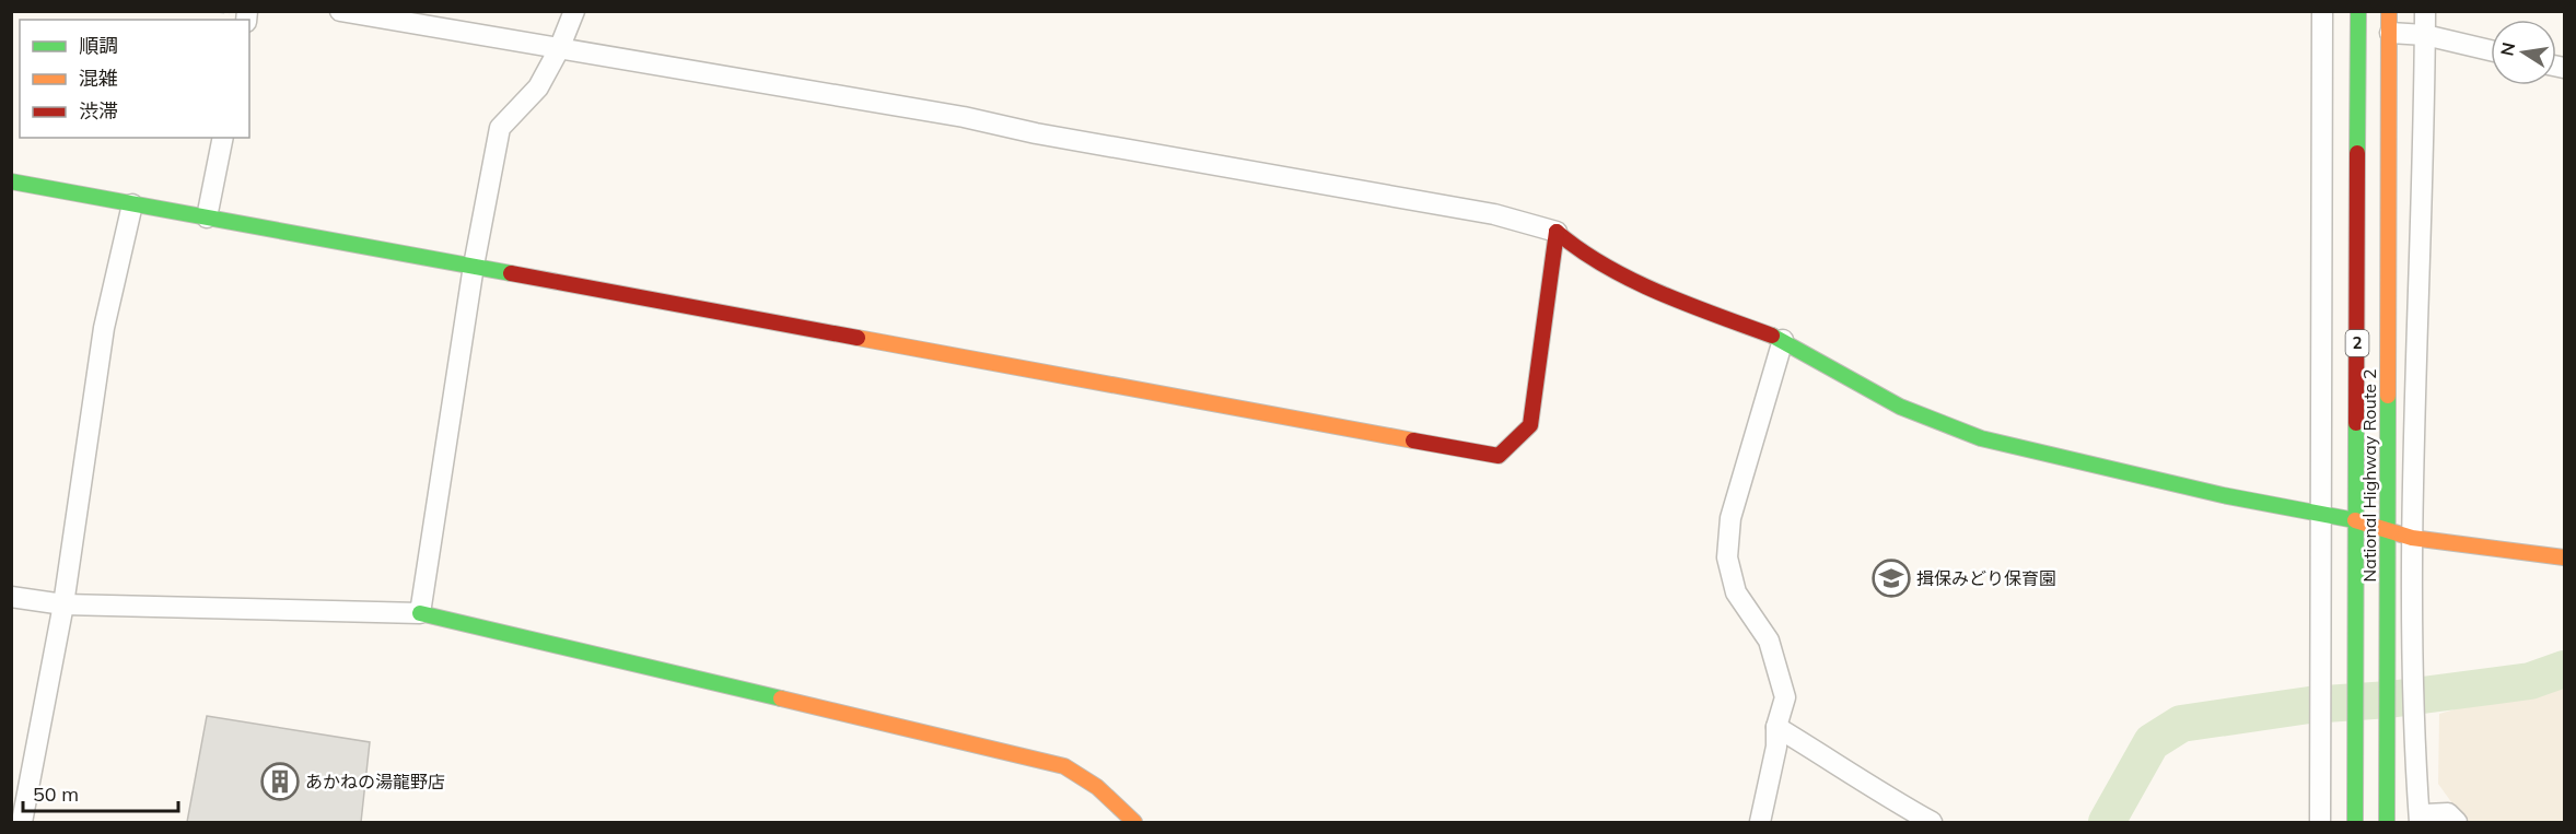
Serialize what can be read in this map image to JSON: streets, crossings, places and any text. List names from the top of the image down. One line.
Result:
{"streets":{"main road":["2","National Highway Route 2"]},"places":{"school or university":["揖保みどり保育園"],"building":["あかねの湯龍野店"]},"legend":["順調","混雑","渋滞"],"scale_bar":"50 m","north":"left"}
